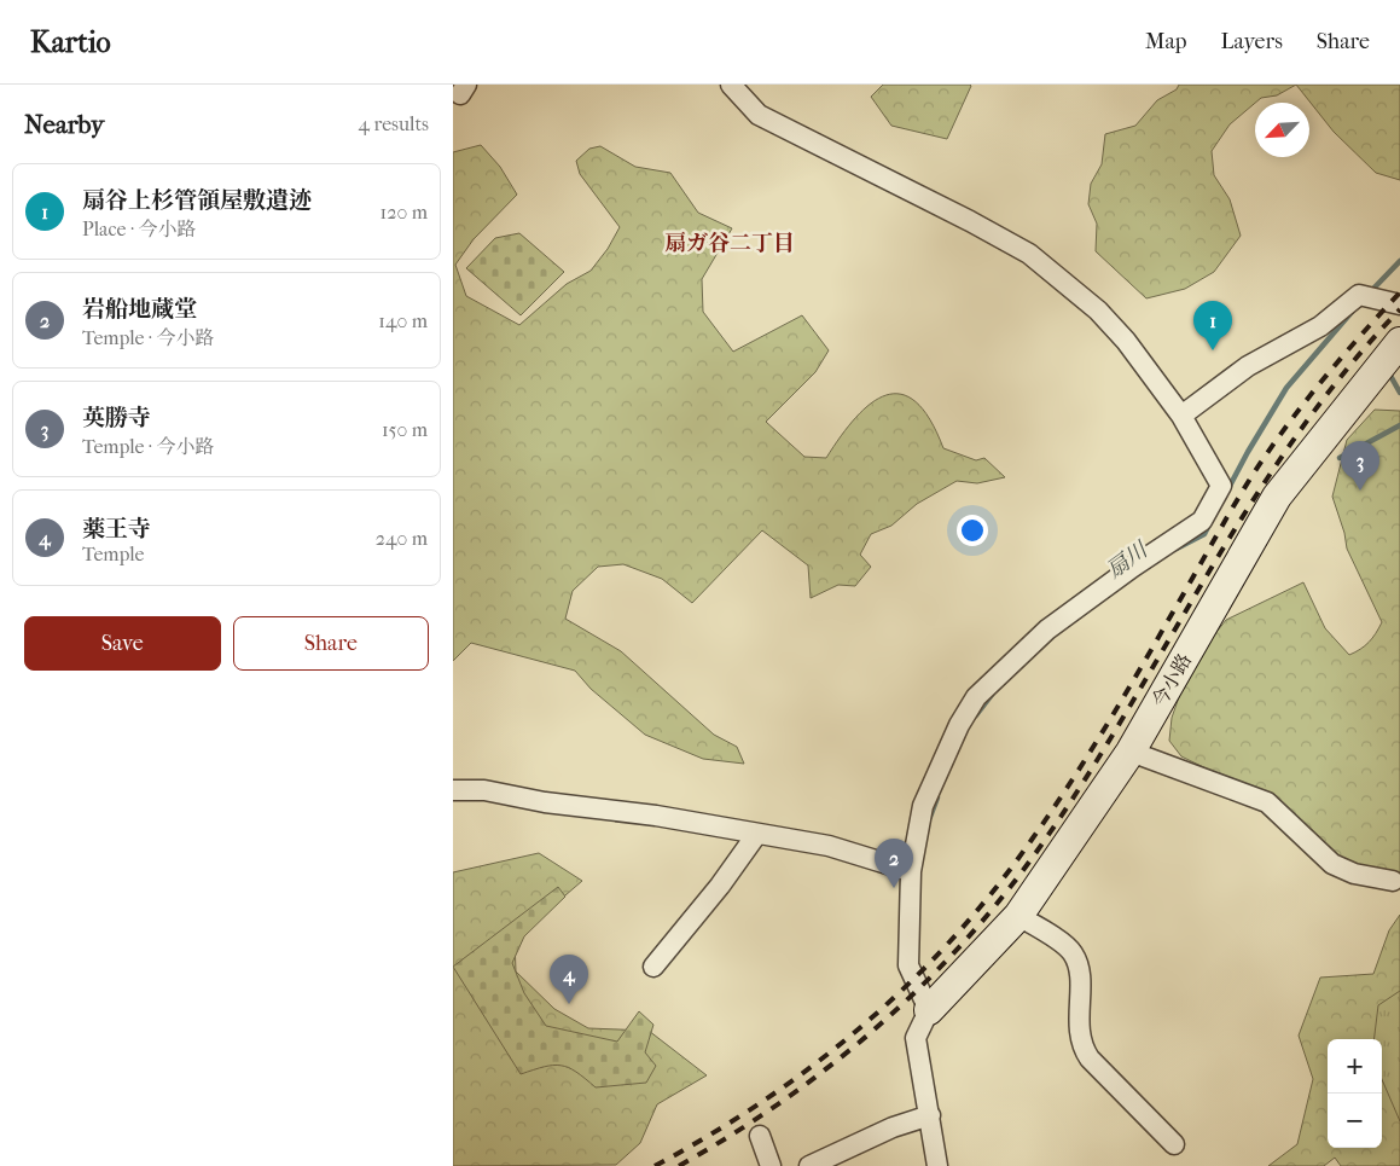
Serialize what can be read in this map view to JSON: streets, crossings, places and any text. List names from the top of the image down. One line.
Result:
{"streets":{"street":["今小路"]},"districts":["扇ガ谷二丁目"],"water":["扇川"],"north":"bottom left","page":{"header":"Kartio","nav":["Map","Layers","Share"],"heading":["Nearby","4 results"],"list":[{"mark":"1","name":"扇谷上杉管領屋敷遺迹","note":"Place · 今小路","value":"120 m"},{"mark":"2","name":"岩船地蔵堂","note":"Temple · 今小路","value":"140 m"},{"mark":"3","name":"英勝寺","note":"Temple · 今小路","value":"150 m"},{"mark":"4","name":"薬王寺","note":"Temple","value":"240 m"}],"pins":["1","3","2","4"],"buttons":["Save","Share"],"map_buttons":["+","−"]}}
